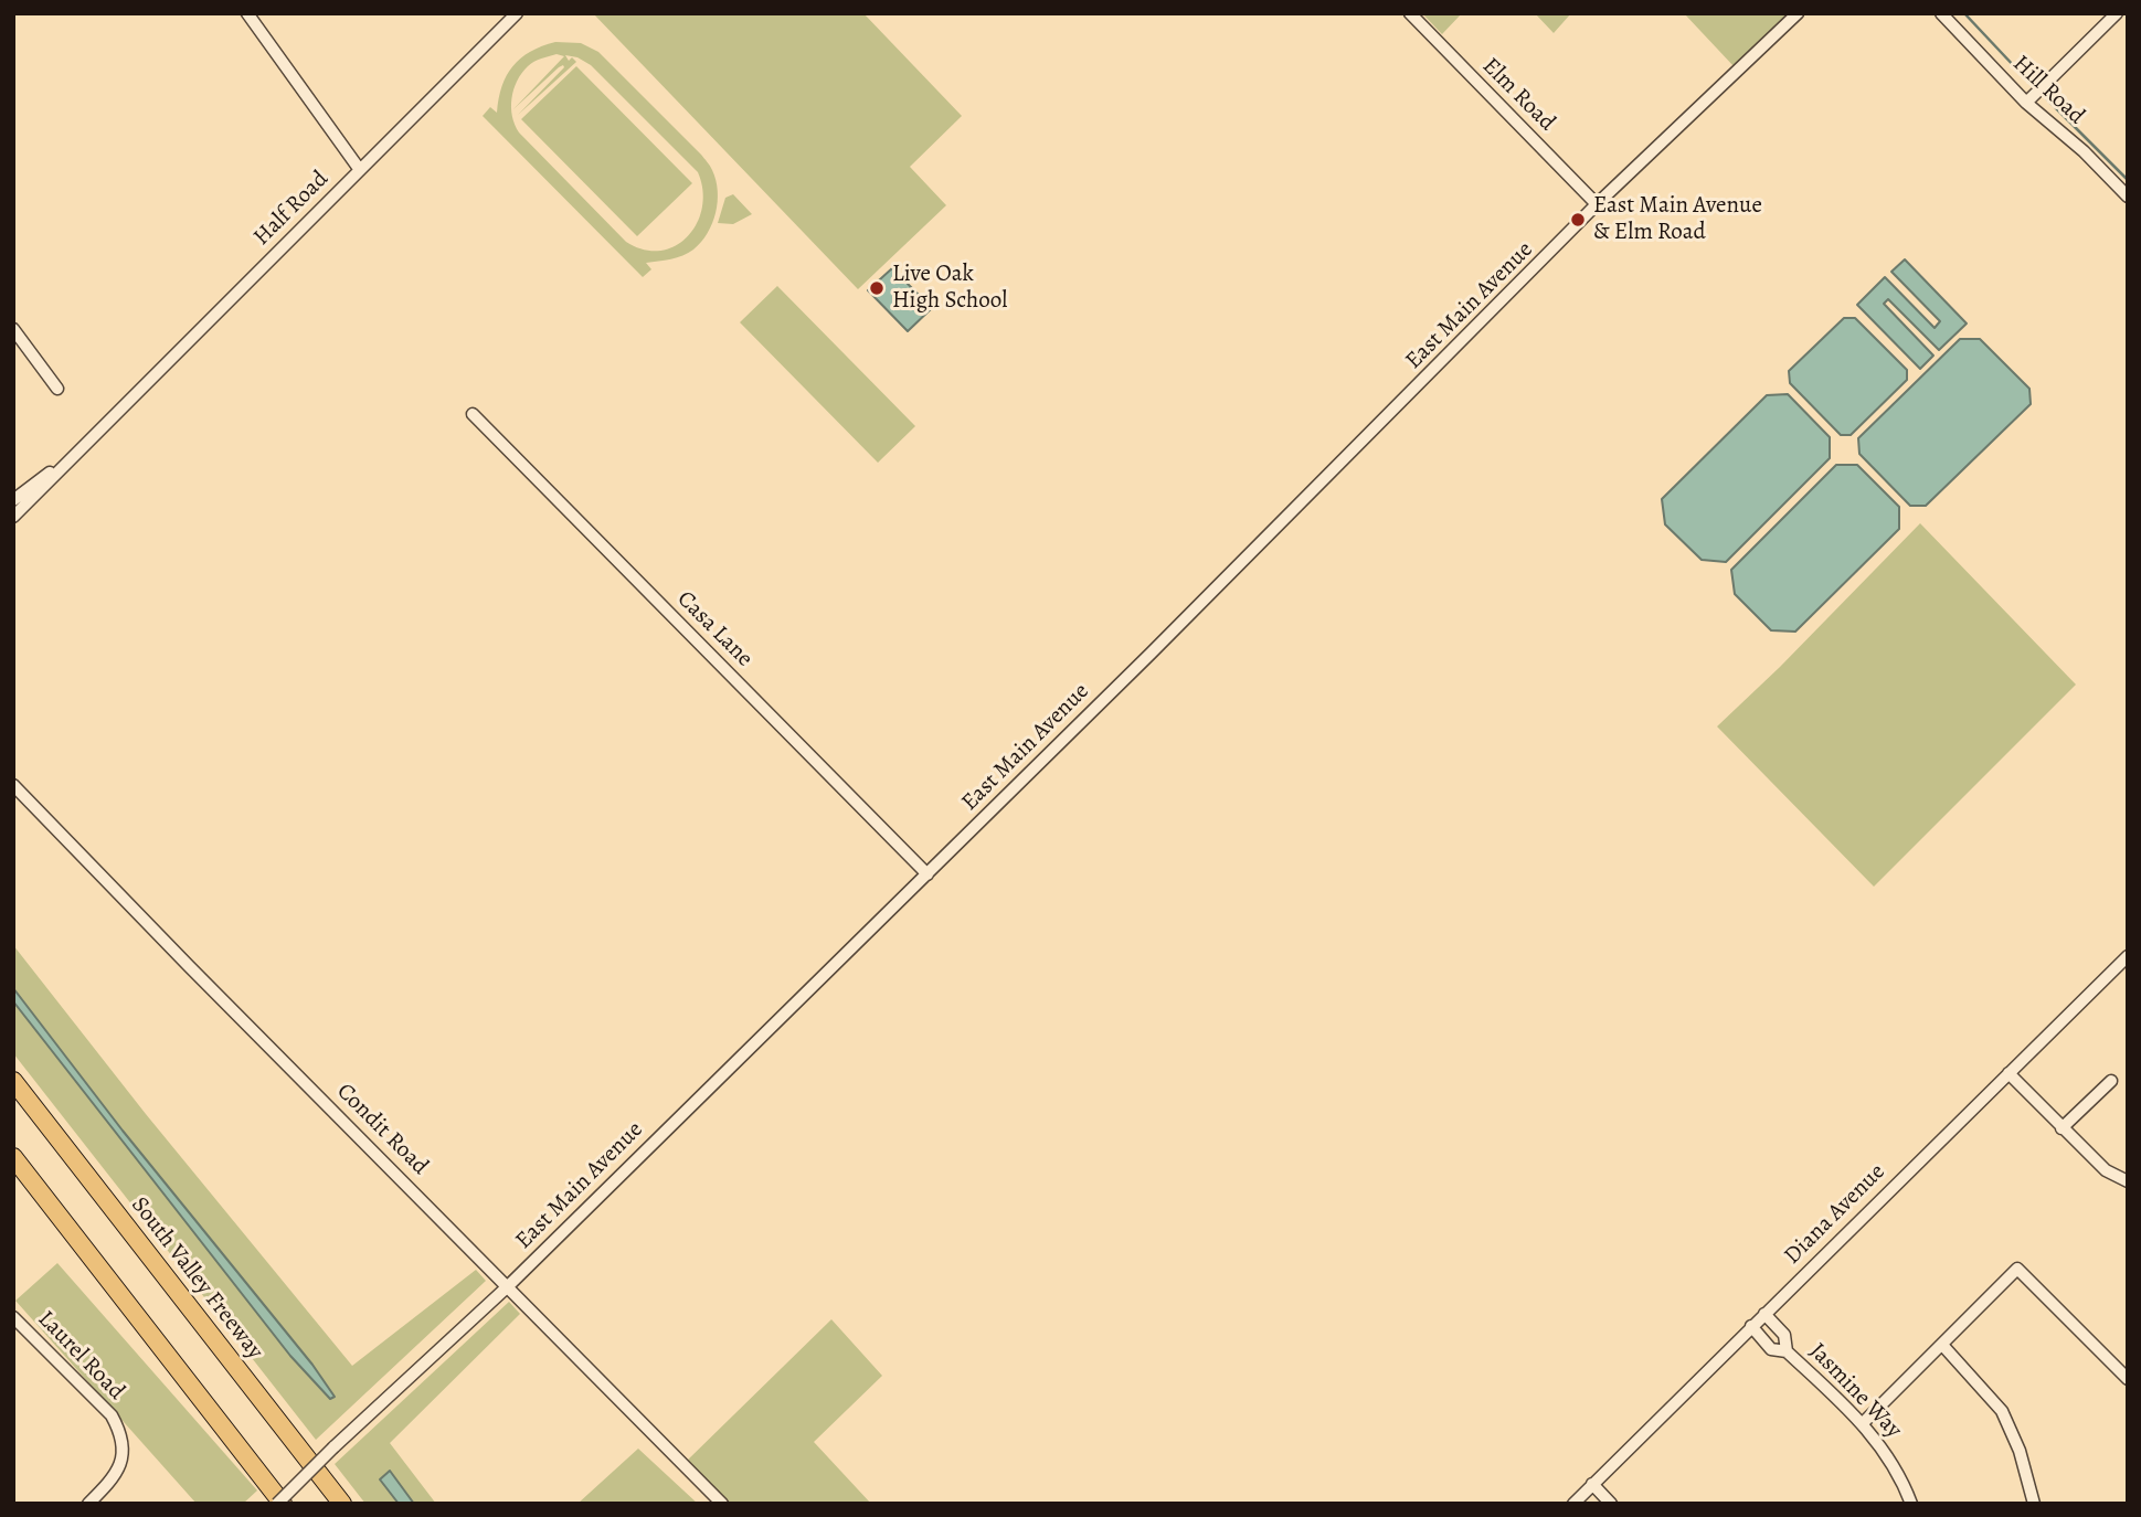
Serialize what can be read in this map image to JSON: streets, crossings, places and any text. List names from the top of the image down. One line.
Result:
{"streets":{"highway":["South Valley Freeway"],"street":["Hill Road","Elm Road","Half Road","East Main Avenue","Casa Lane","Condit Road","Diana Avenue","Laurel Road","Jasmine Way"]},"crossings":[["Elm Road","East Main Avenue"],["East Main Avenue","Casa Lane"],["East Main Avenue","Condit Road"],["Diana Avenue","Jasmine Way"]],"places":["East Main Avenue & Elm Road","Live Oak High School"]}
